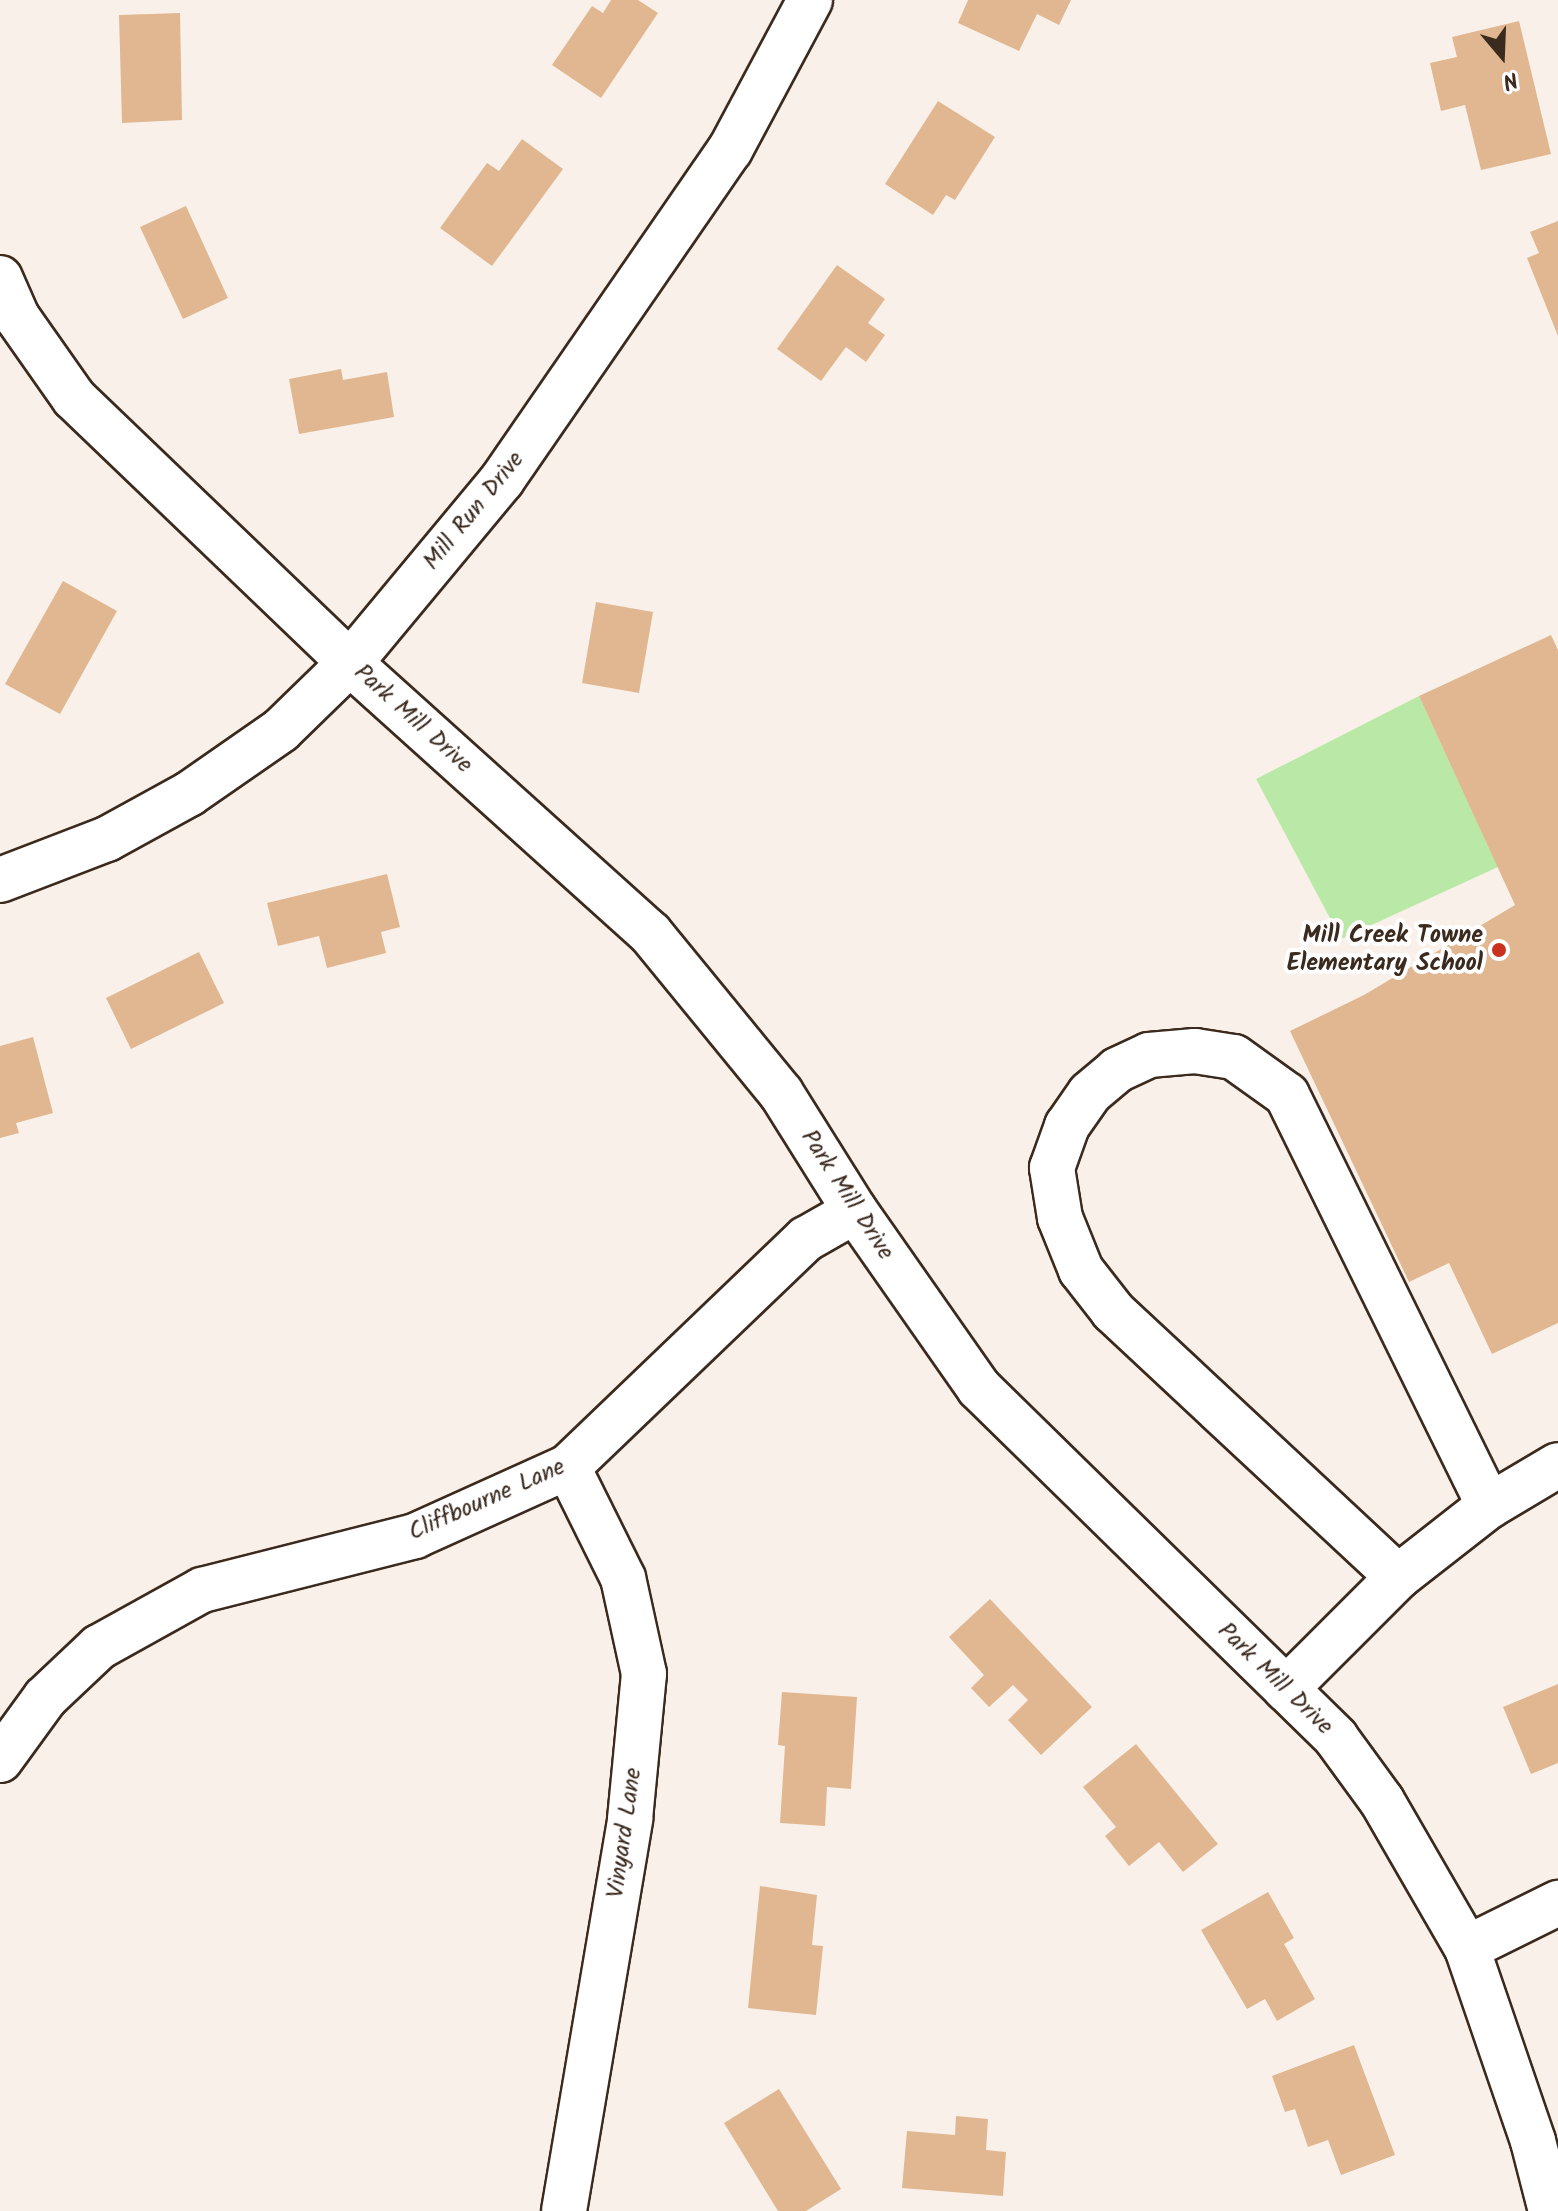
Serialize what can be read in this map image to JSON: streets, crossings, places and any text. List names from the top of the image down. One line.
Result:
{"streets":{"street":["Mill Run Drive","Park Mill Drive","Cliffbourne Lane","Vinyard Lane"]},"crossings":[["Mill Run Drive","Park Mill Drive"],["Park Mill Drive","Cliffbourne Lane"],["Cliffbourne Lane","Vinyard Lane"]],"places":["Mill Creek Towne Elementary School"],"north":"bottom"}
